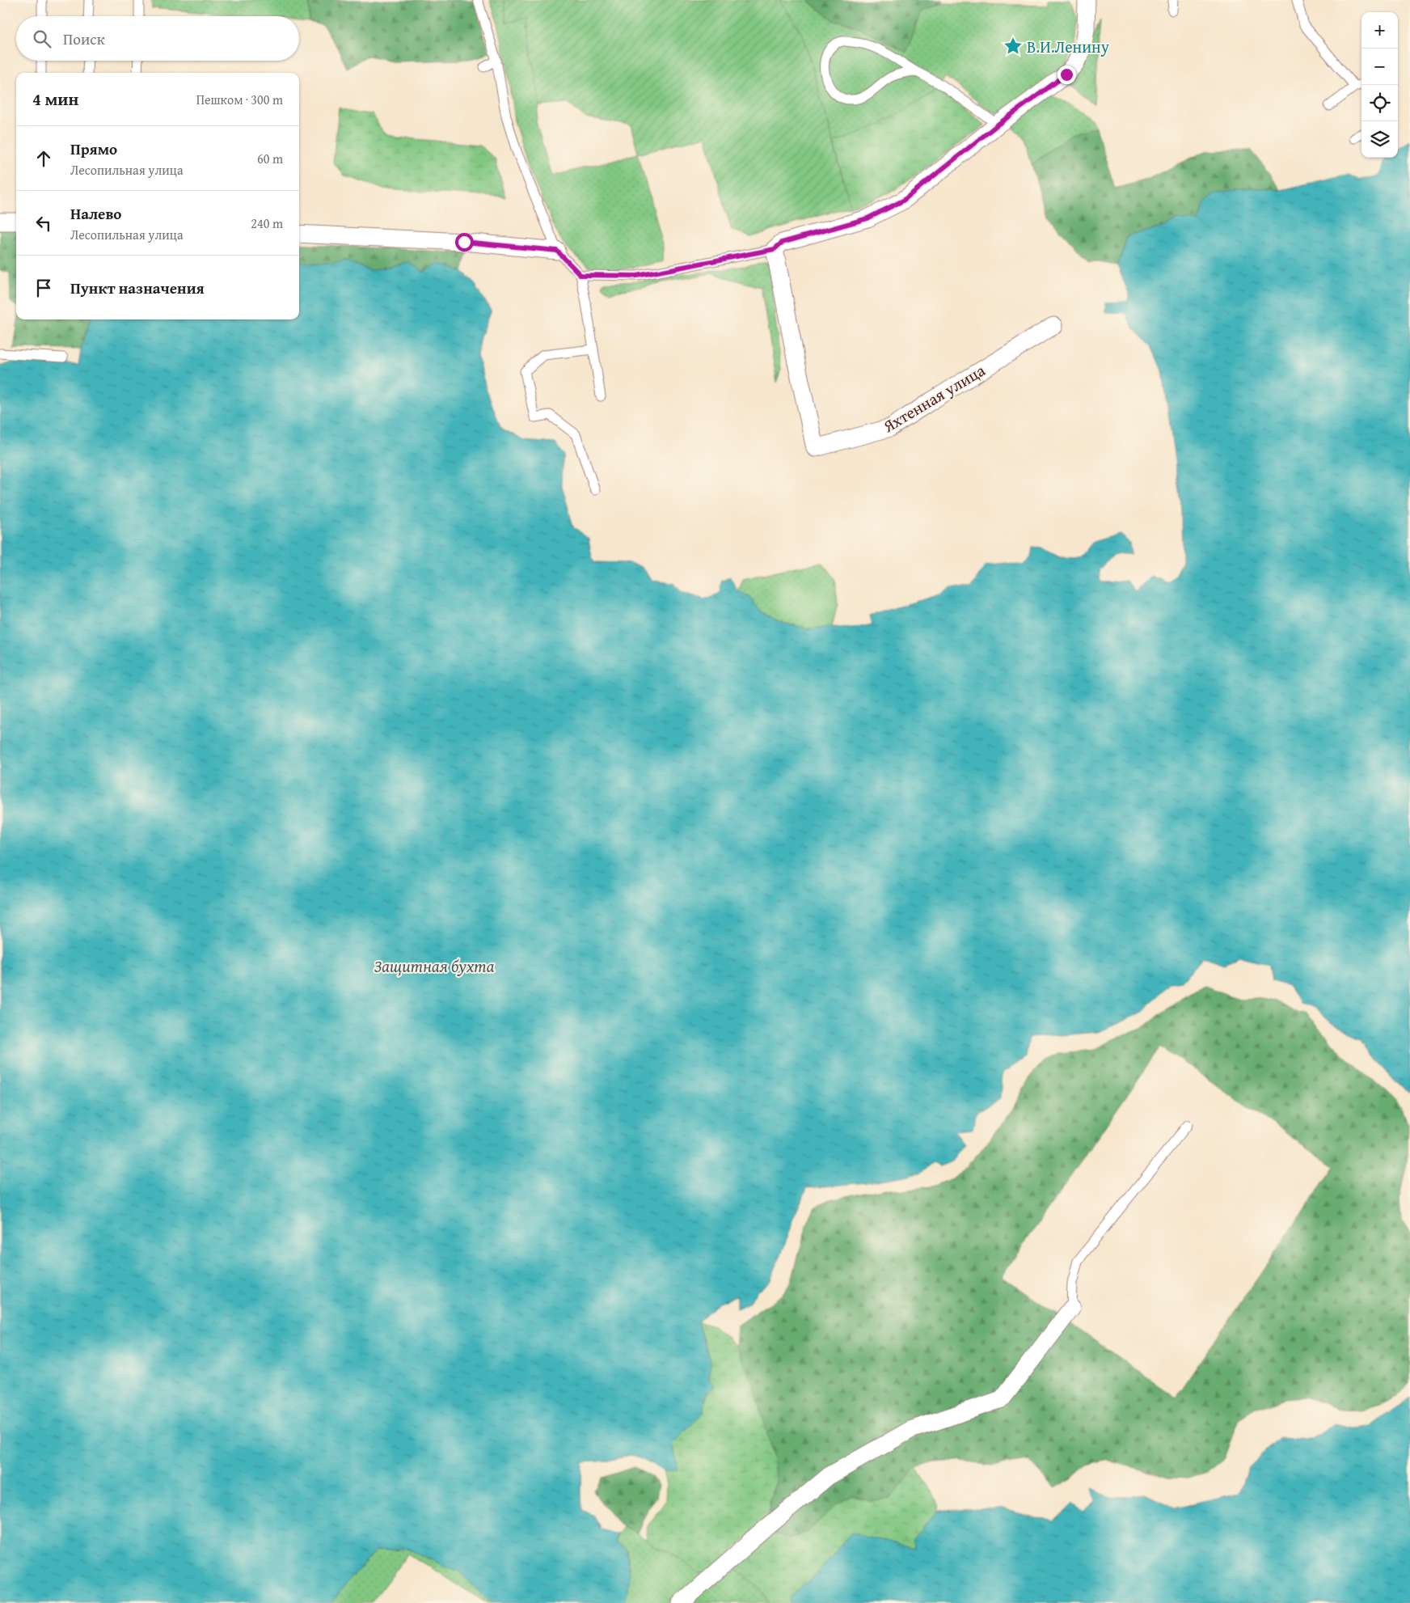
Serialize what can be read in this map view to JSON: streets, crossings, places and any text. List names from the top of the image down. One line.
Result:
{"streets":{"street":["Яхтенная улица"]},"water":["Защитная бухта"],"places":{"place":["В.И.Ленину"]},"page":{"map_buttons":["+","−"],"search":"Поиск","heading":["4 мин","Пешком · 300 m"],"list":[["Прямо","Лесопильная улица","60 m"],["Налево","Лесопильная улица","240 m"],"Пункт назначения"]}}
